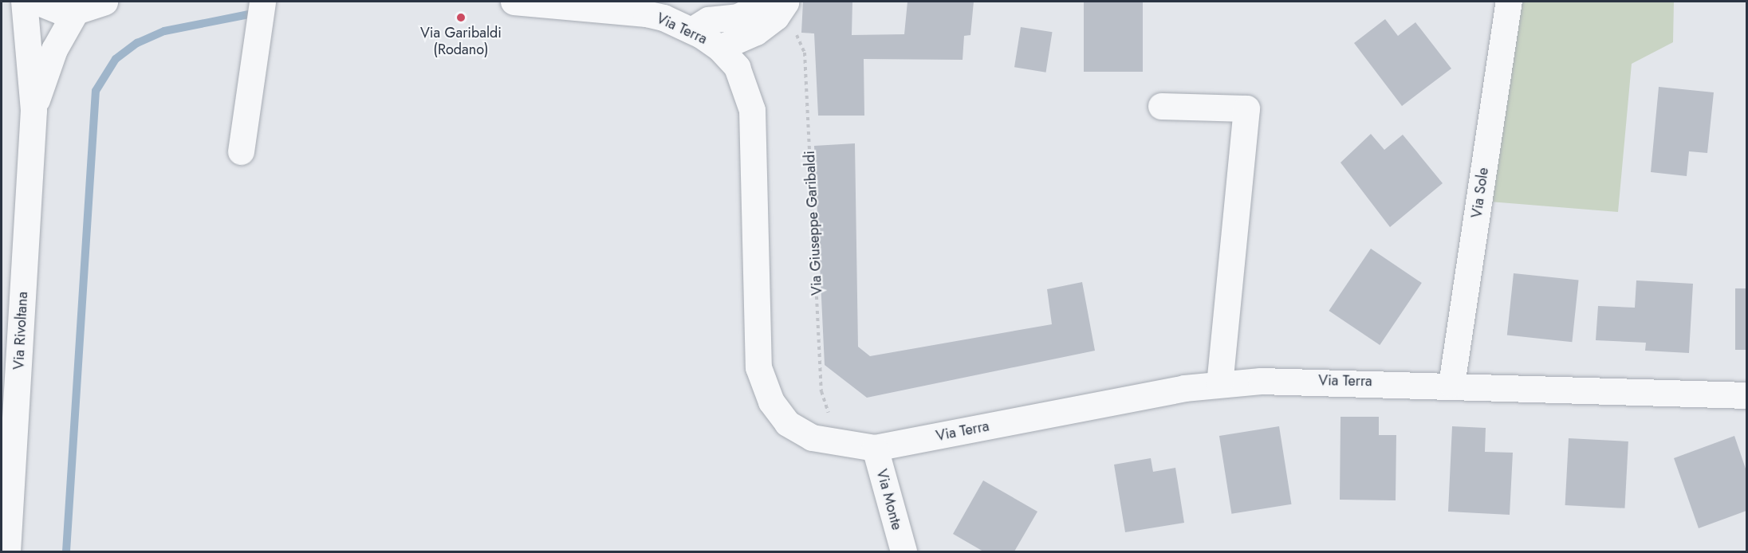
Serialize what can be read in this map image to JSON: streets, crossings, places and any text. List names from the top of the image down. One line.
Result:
{"streets":{"street":["Via Terra","Via Sole","Via Rivoltana","Via Monte"],"path":["Via Giuseppe Garibaldi"]},"crossings":[["Via Terra","Via Sole"],["Via Terra","Via Giuseppe Garibaldi"],["Via Terra","Via Monte"]],"places":["Via Garibaldi (Rodano)"]}
